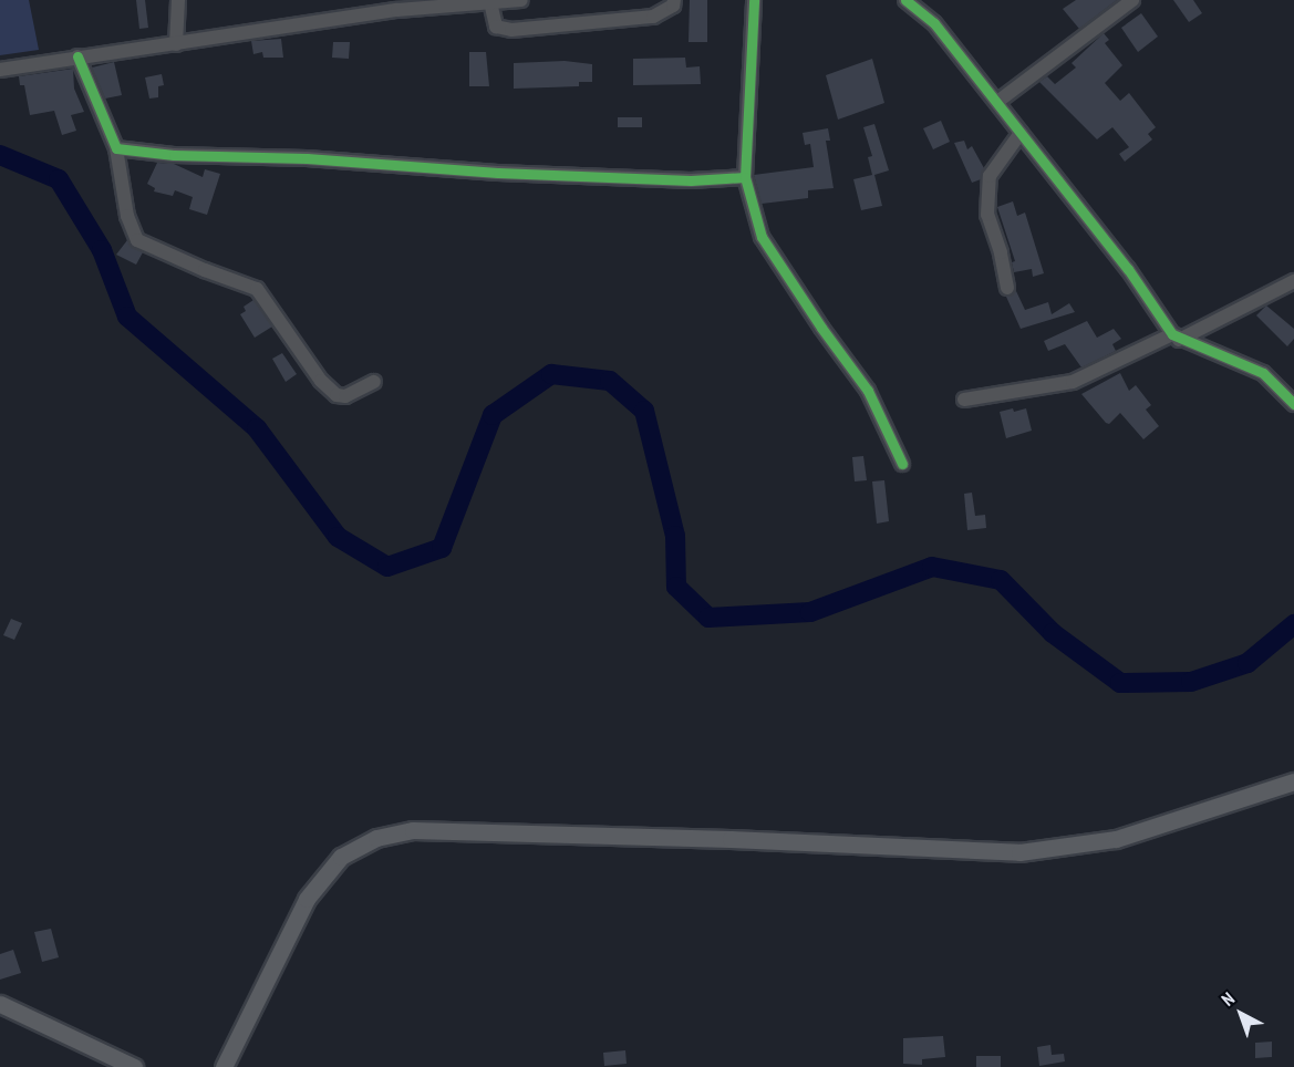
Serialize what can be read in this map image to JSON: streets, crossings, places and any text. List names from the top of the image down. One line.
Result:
{"north":"top left"}
